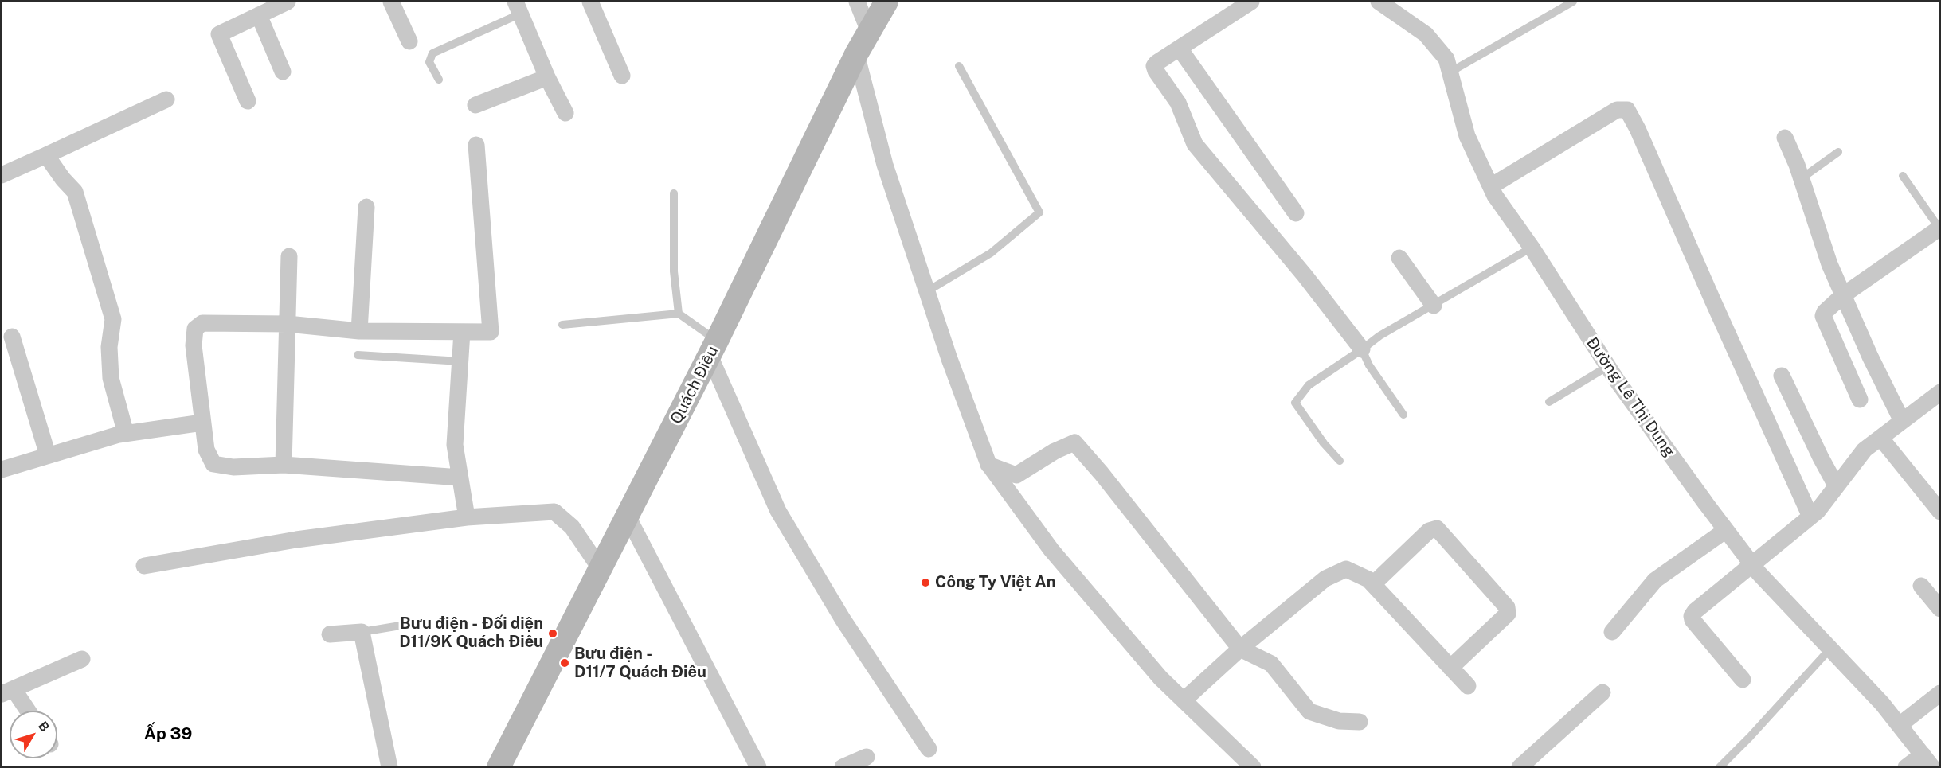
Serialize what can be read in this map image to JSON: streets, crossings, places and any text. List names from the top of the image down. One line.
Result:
{"streets":{"main road":["Quách Điêu"],"street":["Đường Lê Thị Dung"]},"districts":["Ấp 39"],"places":["Công Ty Việt An","Bưu điện - Đối diện D11/9K Quách Điêu","Bưu điện - D11/7 Quách Điêu"],"north":"top right"}
